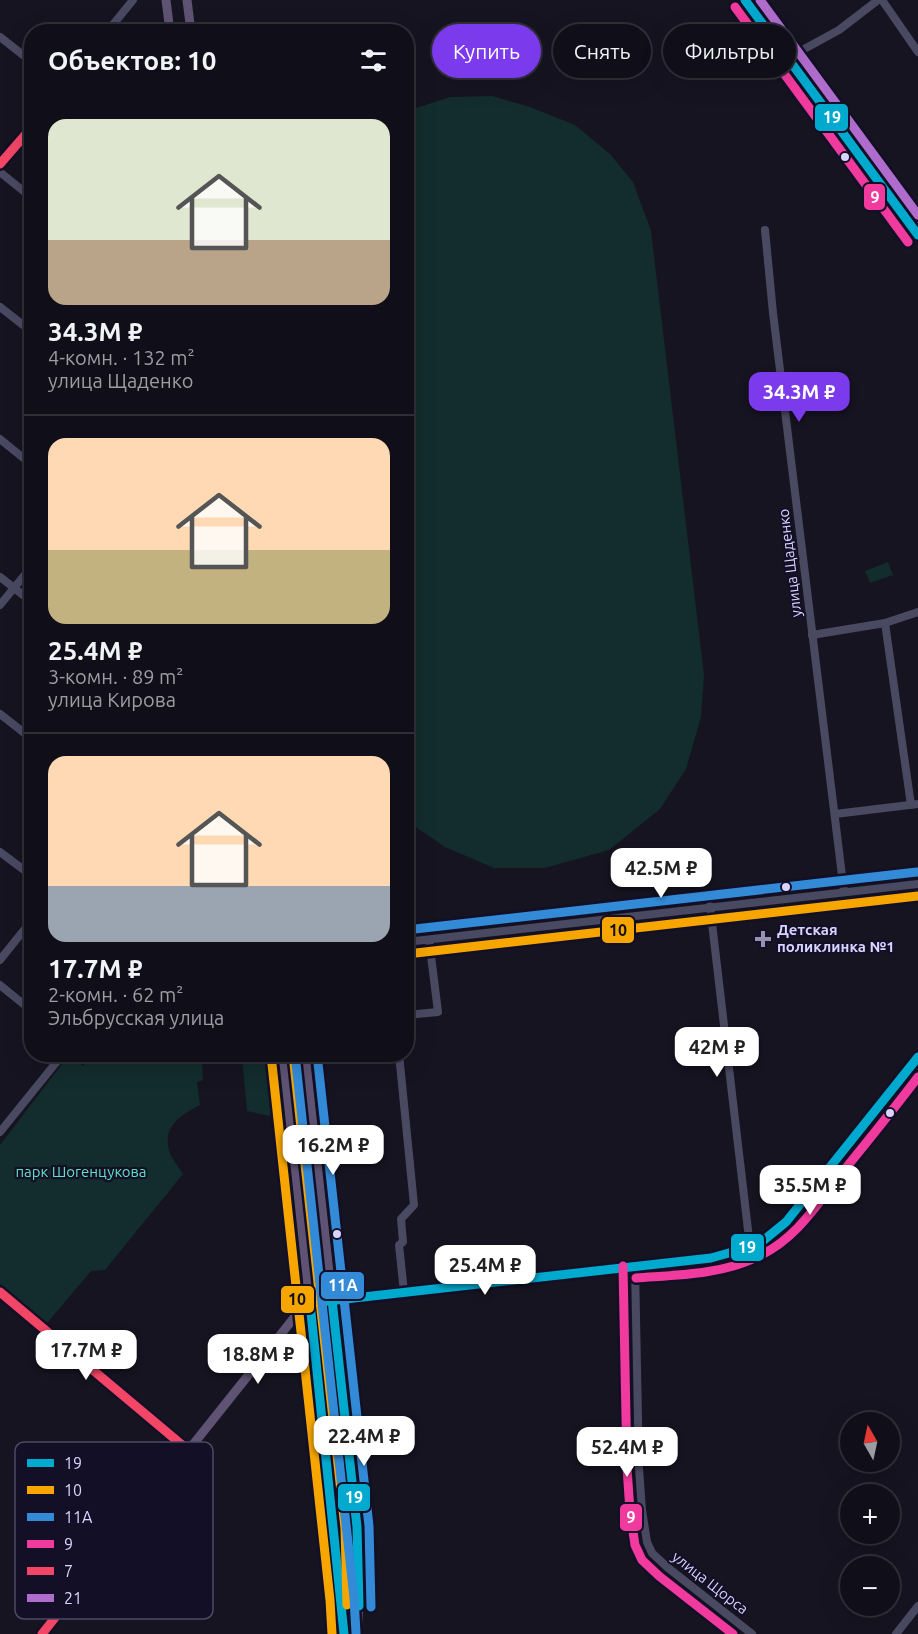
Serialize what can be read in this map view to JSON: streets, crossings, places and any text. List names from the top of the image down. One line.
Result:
{"streets":{"street":["улица Щаденко","улица Щорса"]},"parks":["парк Шогенцукова"],"places":{"health":["Детская поликлинка №1"]},"lines":["transit line 19","transit line 21","transit line 9","transit line 7","transit line 11А","transit line 10"],"legend":["19","10","11А","9","7","21"],"north":"top","page":{"chip":["Купить","Снять","Фильтры"],"heading":"Объектов: 10","list":[{"name":"34.3M ₽","note":"4-комн. · 132 m² · улица Щаденко"},{"name":"25.4M ₽","note":"3-комн. · 89 m² · улица Кирова"},{"name":"17.7M ₽","note":"2-комн. · 62 m² · Эльбрусская улица"}],"price":["34.3M ₽","42.5M ₽","42M ₽","16.2M ₽","35.5M ₽","25.4M ₽","17.7M ₽","18.8M ₽","22.4M ₽","52.4M ₽"],"map_buttons":["+","−"]}}
